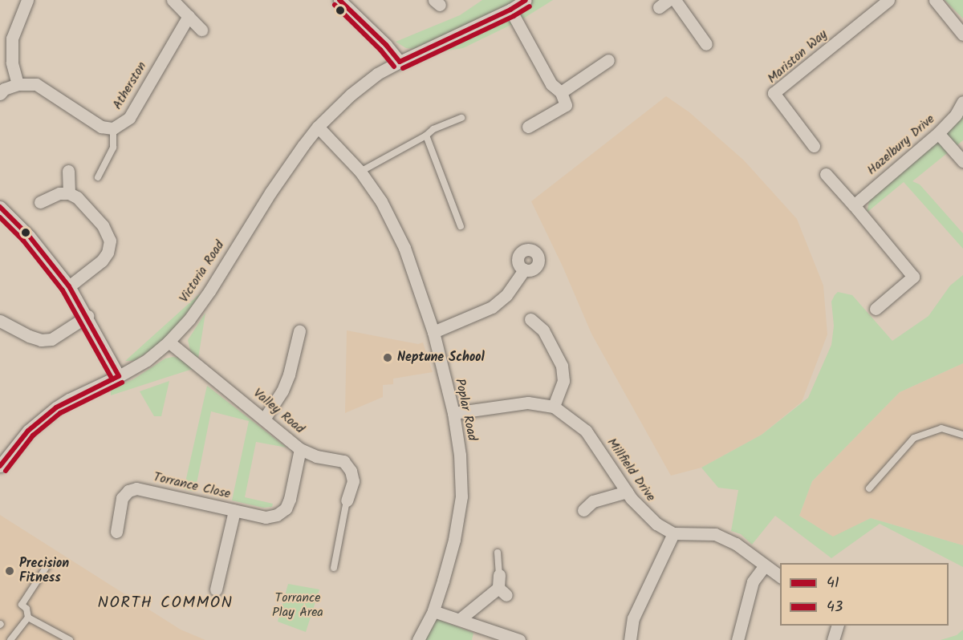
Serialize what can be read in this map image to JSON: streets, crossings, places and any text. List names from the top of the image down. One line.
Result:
{"streets":{"street":["Mariston Way","Atherston","Hazelbury Drive","Victoria Road","Poplar Road","Valley Road","Millfield Drive","Torrance Close"]},"crossings":[["Victoria Road","Poplar Road"],["Victoria Road","Valley Road"],["Poplar Road","Millfield Drive"],["Valley Road","Torrance Close"]],"districts":["NORTH COMMON"],"parks":["Torrance Play Area"],"places":["Neptune School","Precision Fitness"],"lines":["transit line 41","transit line 43"],"legend":["41","43"]}
